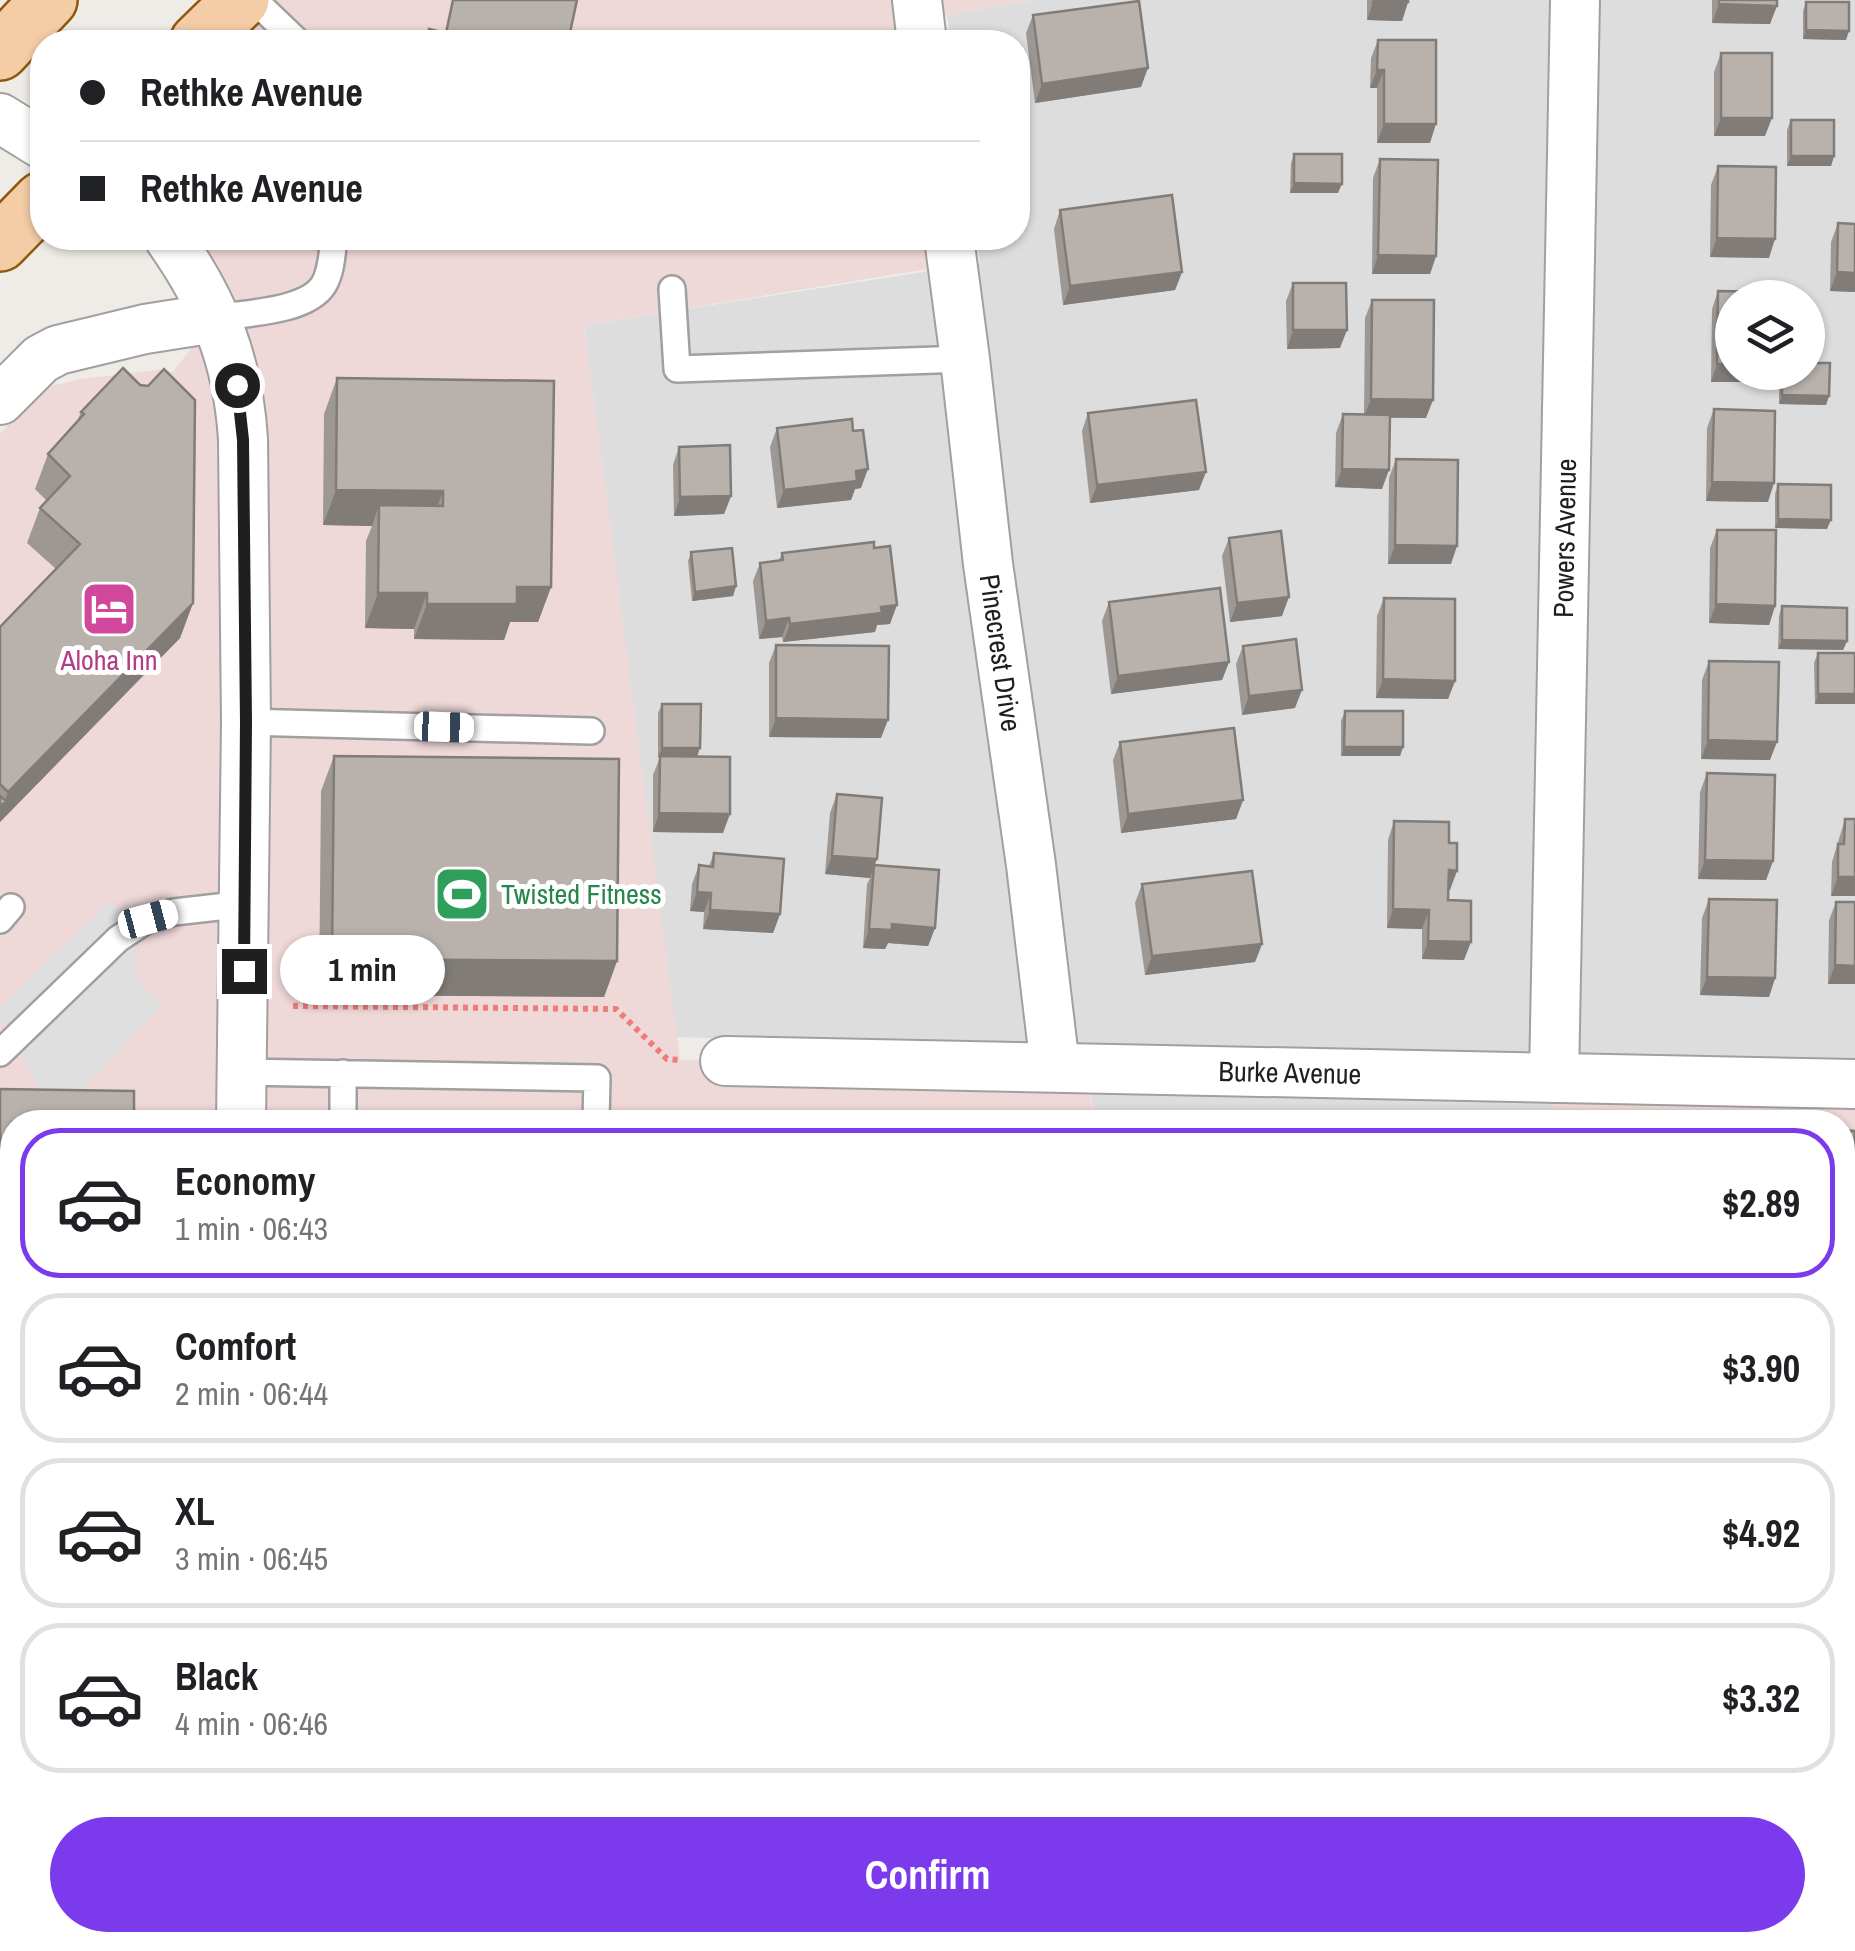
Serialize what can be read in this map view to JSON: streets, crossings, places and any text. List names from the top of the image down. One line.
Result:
{"streets":{"street":["Powers Avenue","Pinecrest Drive","Burke Avenue"]},"crossings":[["Powers Avenue","Burke Avenue"],["Pinecrest Drive","Burke Avenue"]],"places":{"hotel":["Aloha Inn"],"sports":["Twisted Fitness"]},"page":{"banner":["Rethke Avenue","Rethke Avenue"],"bubble":"1 min","list":[{"name":"Economy","note":"1 min · 06:43","value":"$2.89"},{"name":"Comfort","note":"2 min · 06:44","value":"$3.90"},{"name":"XL","note":"3 min · 06:45","value":"$4.92"},{"name":"Black","note":"4 min · 06:46","value":"$3.32"}],"buttons":"Confirm"}}
